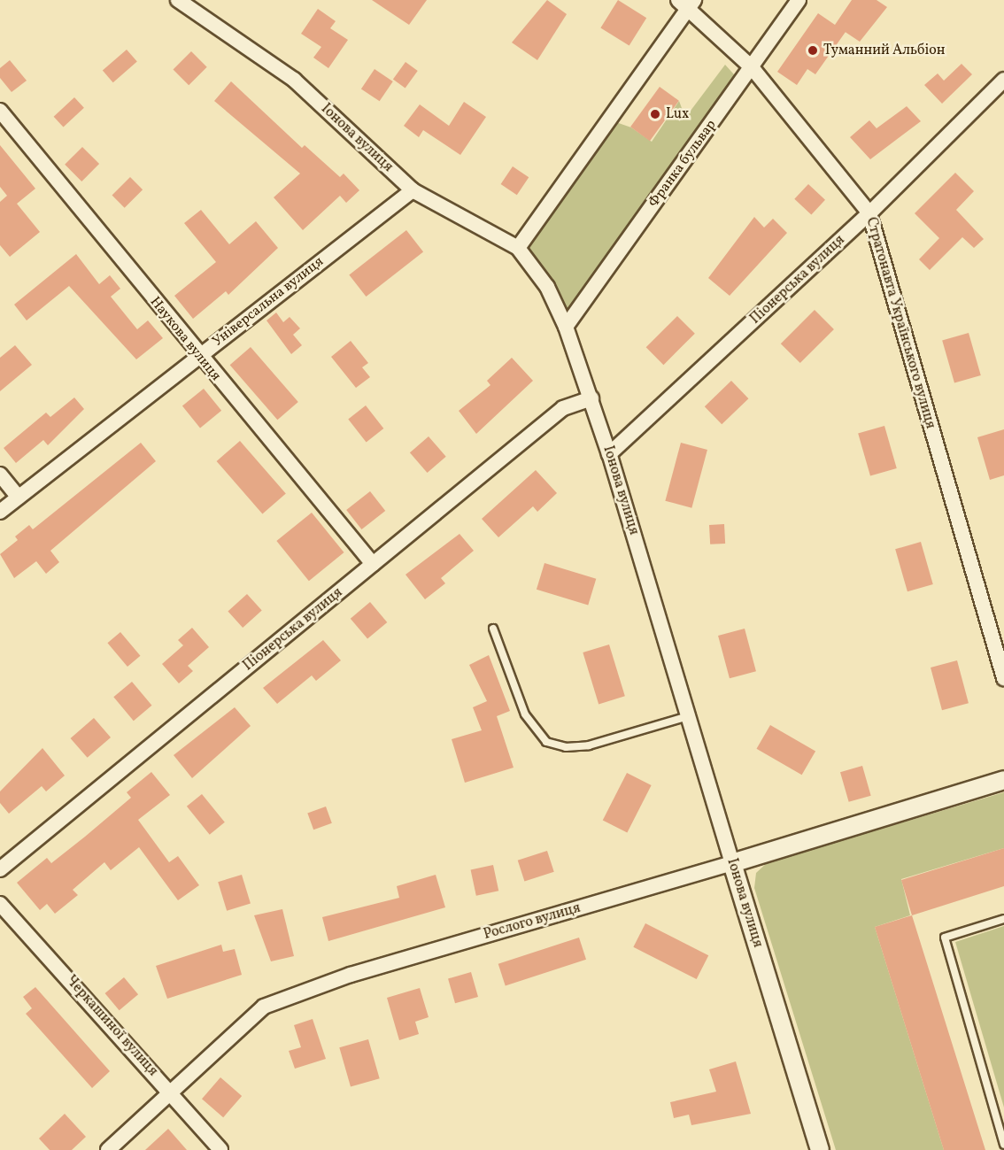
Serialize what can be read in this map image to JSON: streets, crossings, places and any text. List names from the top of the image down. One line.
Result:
{"streets":{"street":["Іонова вулиця","Франка бульвар","Піонерська вулиця","Універсальна вулиця","Стратонавта Українського вулиця","Наукова вулиця","Рослого вулиця","Черкашиної вулиця"]},"crossings":[["Іонова вулиця","Франка бульвар"],["Іонова вулиця","Піонерська вулиця"],["Іонова вулиця","Універсальна вулиця"],["Іонова вулиця","Рослого вулиця"],["Франка бульвар","Стратонавта Українського вулиця"],["Піонерська вулиця","Стратонавта Українського вулиця"],["Піонерська вулиця","Наукова вулиця"],["Універсальна вулиця","Наукова вулиця"],["Рослого вулиця","Черкашиної вулиця"]],"places":["Туманний Альбіон","Lux"]}
